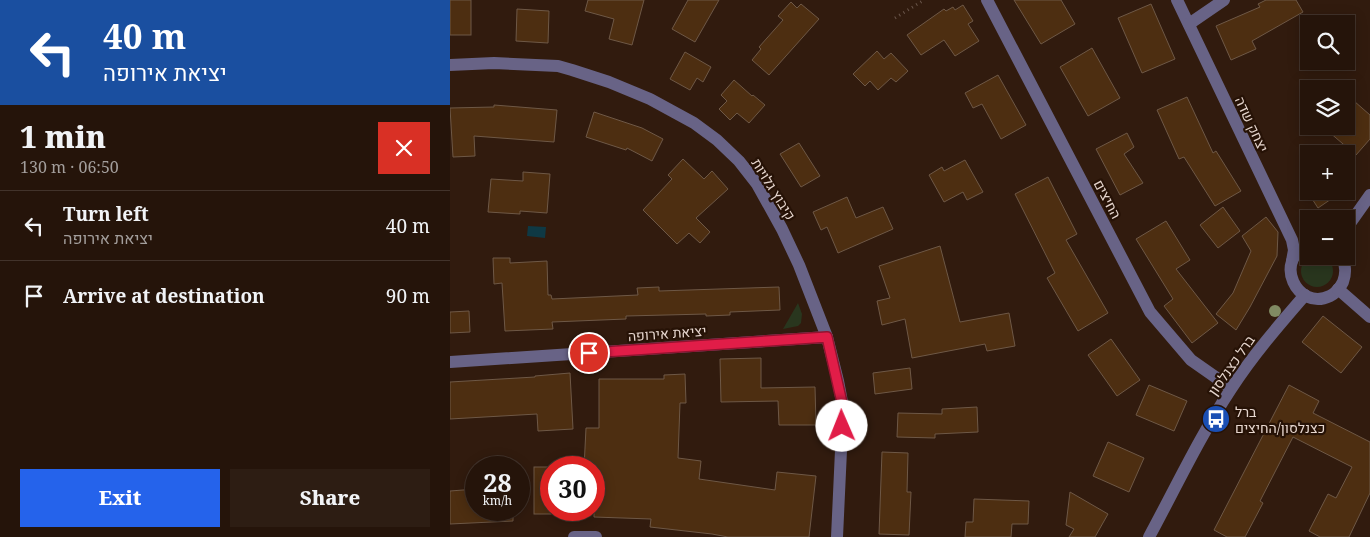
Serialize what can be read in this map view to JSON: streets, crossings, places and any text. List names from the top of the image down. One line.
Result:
{"streets":{"street":["יצחק שדה","קיבוץ גלויות","החיצים","יציאת אירופה","ברל כצנלסון"]},"crossings":[["יצחק שדה","ברל כצנלסון"],["קיבוץ גלויות","יציאת אירופה"],["החיצים","ברל כצנלסון"]],"places":{"bus stop":["ברל כצנלסון/החיצים"]},"page":{"turn":["40 m","יציאת אירופה"],"map_buttons":["+","−"],"heading":["1 min","130 m · 06:50"],"list":[{"name":"Turn left","note":"יציאת אירופה","value":"40 m"},{"name":"Arrive at destination","value":"90 m"}],"speed":"28 km/h","limit":"30","buttons":["Exit","Share"]}}
